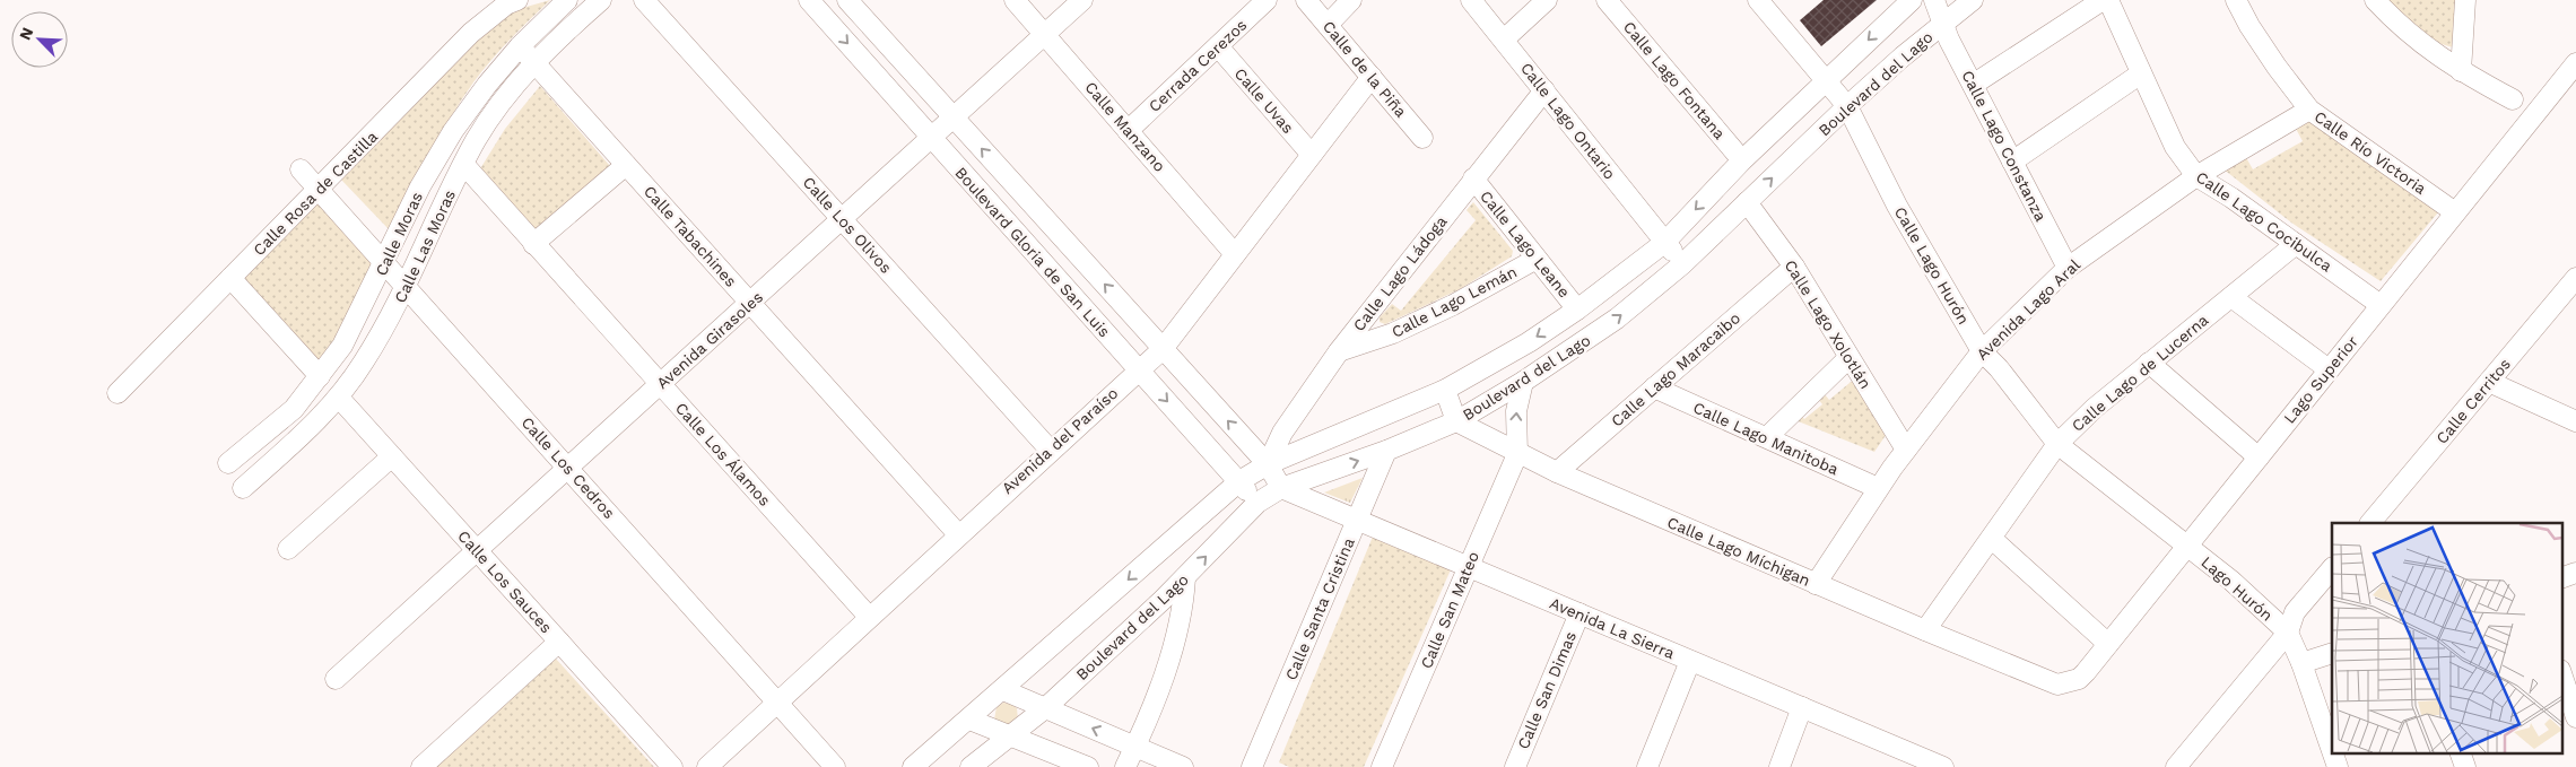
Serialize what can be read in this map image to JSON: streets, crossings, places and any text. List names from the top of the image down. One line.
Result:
{"streets":{"street":["Cerrada Cerezos","Calle de la Piña","Calle Lago Fontana","Boulevard del Lago","Calle Uvas","Calle Lago Ontario","Calle Manzano","Calle Lago Constanza","Calle Río Victoria","Calle Rosa de Castilla","Calle Lago Cocibulca","Calle Los Olivos","Calle Moras","Calle Tabachines","Calle Lago Leane","Calle Las Moras","Boulevard Gloria de San Luis","Calle Lago Hurón","Calle Lago Ládoga","Calle Lago Lemán","Avenida Lago Aral","Calle Lago Xolotlán","Avenida Girasoles","Calle Lago Maracaibo","Calle Lago de Lucerna","Lago Superior","Calle Cerritos","Calle Lago Manitoba","Avenida del Paraíso","Calle Los Álamos","Calle Los Cedros","Calle Lago Míchigan","Calle Los Sauces","Lago Hurón","Calle Santa Cristina","Calle San Mateo","Avenida La Sierra","Calle San Dimas"]},"crossings":[["Cerrada Cerezos","Calle Uvas"],["Cerrada Cerezos","Calle Manzano"],["Calle de la Piña","Avenida del Paraíso"],["Calle Lago Fontana","Boulevard del Lago"],["Boulevard del Lago","Calle Lago Ontario"],["Boulevard del Lago","Calle Lago Constanza"],["Boulevard del Lago","Calle Lago Leane"],["Boulevard del Lago","Boulevard Gloria de San Luis"],["Boulevard del Lago","Calle Lago Hurón"],["Boulevard del Lago","Calle Lago Ládoga"],["Boulevard del Lago","Calle Lago Xolotlán"],["Boulevard del Lago","Calle Lago Míchigan"],["Boulevard del Lago","Calle Santa Cristina"],["Boulevard del Lago","Avenida La Sierra"],["Calle Uvas","Avenida del Paraíso"],["Calle Lago Ontario","Calle Lago Ládoga"],["Calle Manzano","Avenida Girasoles"],["Calle Manzano","Avenida del Paraíso"],["Calle Lago Constanza","Avenida Lago Aral"],["Calle Río Victoria","Avenida Lago Aral"],["Calle Río Victoria","Lago Superior"],["Calle Rosa de Castilla","Calle Los Cedros"],["Calle Lago Cocibulca","Avenida Lago Aral"],["Calle Lago Cocibulca","Calle Lago de Lucerna"],["Calle Lago Cocibulca","Lago Superior"],["Calle Los Olivos","Avenida Girasoles"],["Calle Los Olivos","Avenida del Paraíso"],["Calle Moras","Calle Tabachines"],["Calle Moras","Calle Las Moras"],["Calle Moras","Calle Los Cedros"],["Calle Tabachines","Calle Las Moras"],["Calle Tabachines","Avenida Girasoles"],["Calle Tabachines","Avenida del Paraíso"],["Calle Lago Leane","Calle Lago Ládoga"],["Calle Lago Leane","Calle Lago Lemán"],["Calle Las Moras","Calle Los Álamos"],["Calle Las Moras","Calle Los Cedros"],["Calle Las Moras","Calle Los Sauces"],["Boulevard Gloria de San Luis","Calle Lago Ládoga"],["Boulevard Gloria de San Luis","Avenida Girasoles"],["Boulevard Gloria de San Luis","Avenida del Paraíso"],["Boulevard Gloria de San Luis","Avenida La Sierra"],["Calle Lago Hurón","Avenida Lago Aral"],["Calle Lago Hurón","Calle Lago de Lucerna"],["Calle Lago Hurón","Lago Superior"],["Calle Lago Hurón","Lago Hurón"],["Calle Lago Ládoga","Calle Lago Lemán"],["Avenida Lago Aral","Calle Lago Xolotlán"],["Avenida Lago Aral","Calle Lago Manitoba"],["Avenida Lago Aral","Calle Lago Míchigan"],["Calle Lago Xolotlán","Calle Lago Maracaibo"],["Avenida Girasoles","Calle Los Álamos"],["Avenida Girasoles","Calle Los Cedros"],["Avenida Girasoles","Calle Los Sauces"],["Calle Lago Maracaibo","Calle Lago Manitoba"],["Calle Lago Maracaibo","Calle Lago Míchigan"],["Calle Lago de Lucerna","Calle Lago Míchigan"],["Lago Superior","Calle Lago Míchigan"],["Lago Superior","Lago Hurón"],["Avenida del Paraíso","Calle Los Álamos"],["Avenida del Paraíso","Calle Los Cedros"],["Calle Lago Míchigan","Calle San Mateo"],["Calle Santa Cristina","Avenida La Sierra"],["Calle San Mateo","Avenida La Sierra"],["Avenida La Sierra","Calle San Dimas"]],"north":"top left"}
